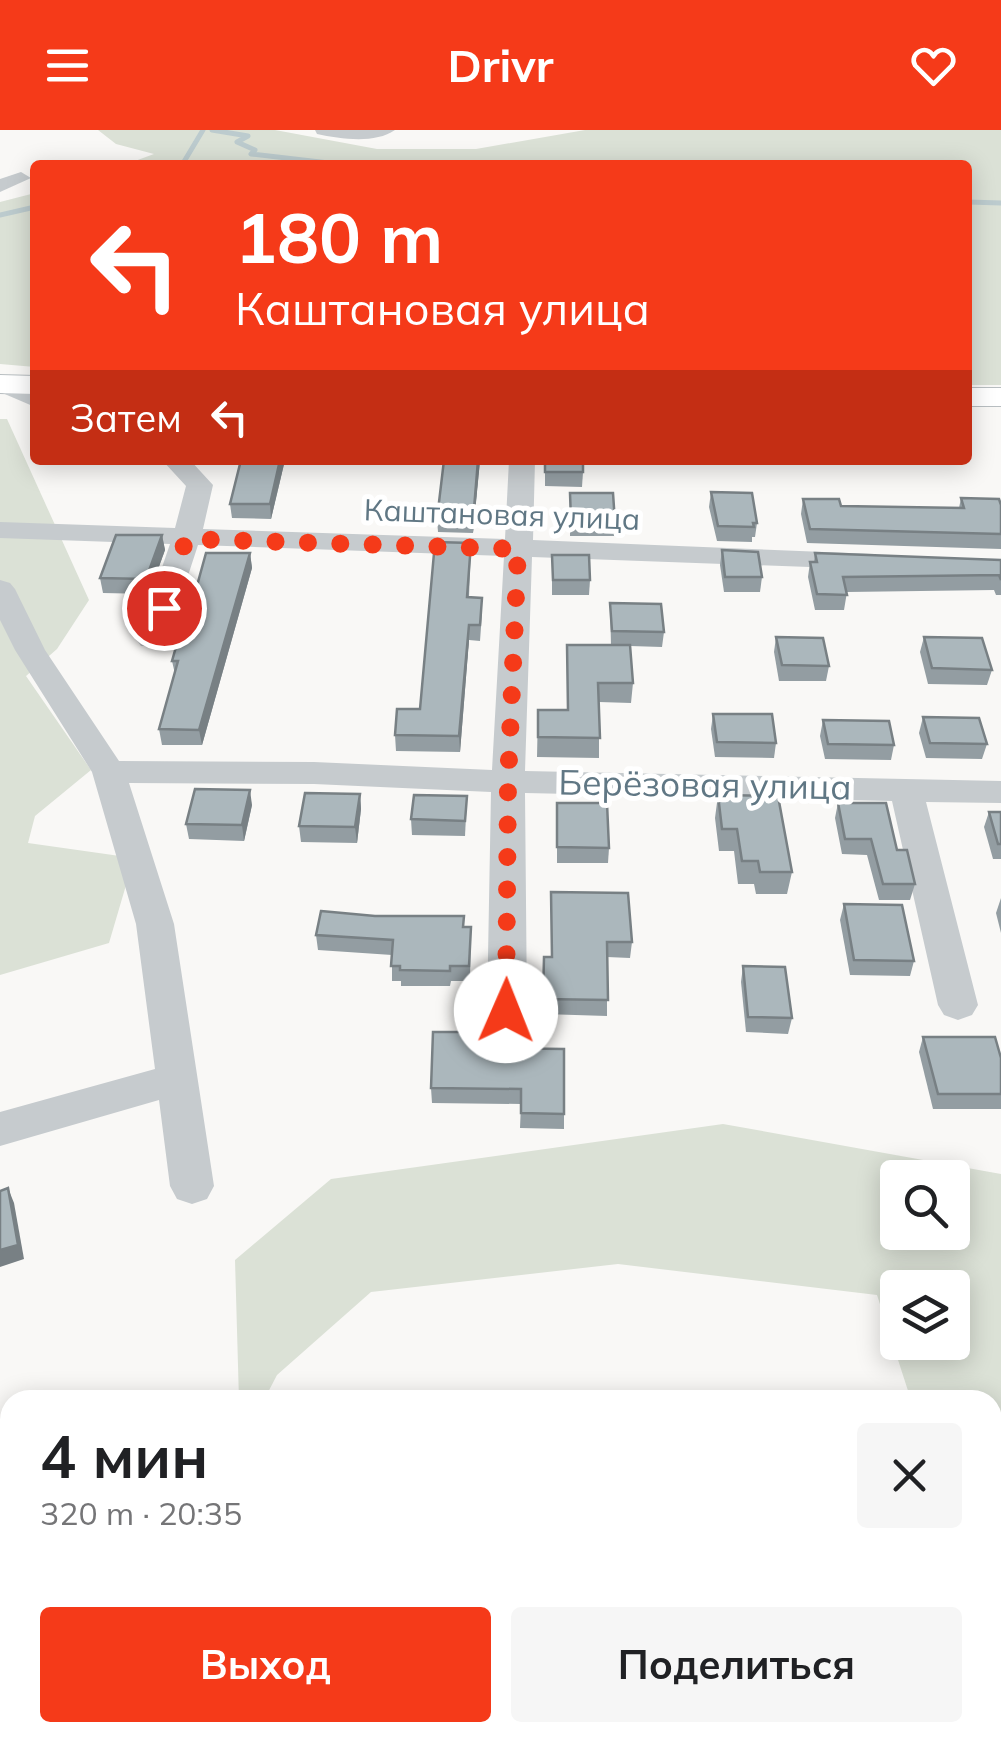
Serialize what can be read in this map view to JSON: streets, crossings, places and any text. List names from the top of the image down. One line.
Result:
{"streets":{"street":["Каштановая улица","Берёзовая улица"]},"page":{"header":"Drivr","turn":["180 m","Каштановая улица"],"then":"Затем","heading":["4 мин","320 m · 20:35"],"buttons":["Выход","Поделиться"]}}
